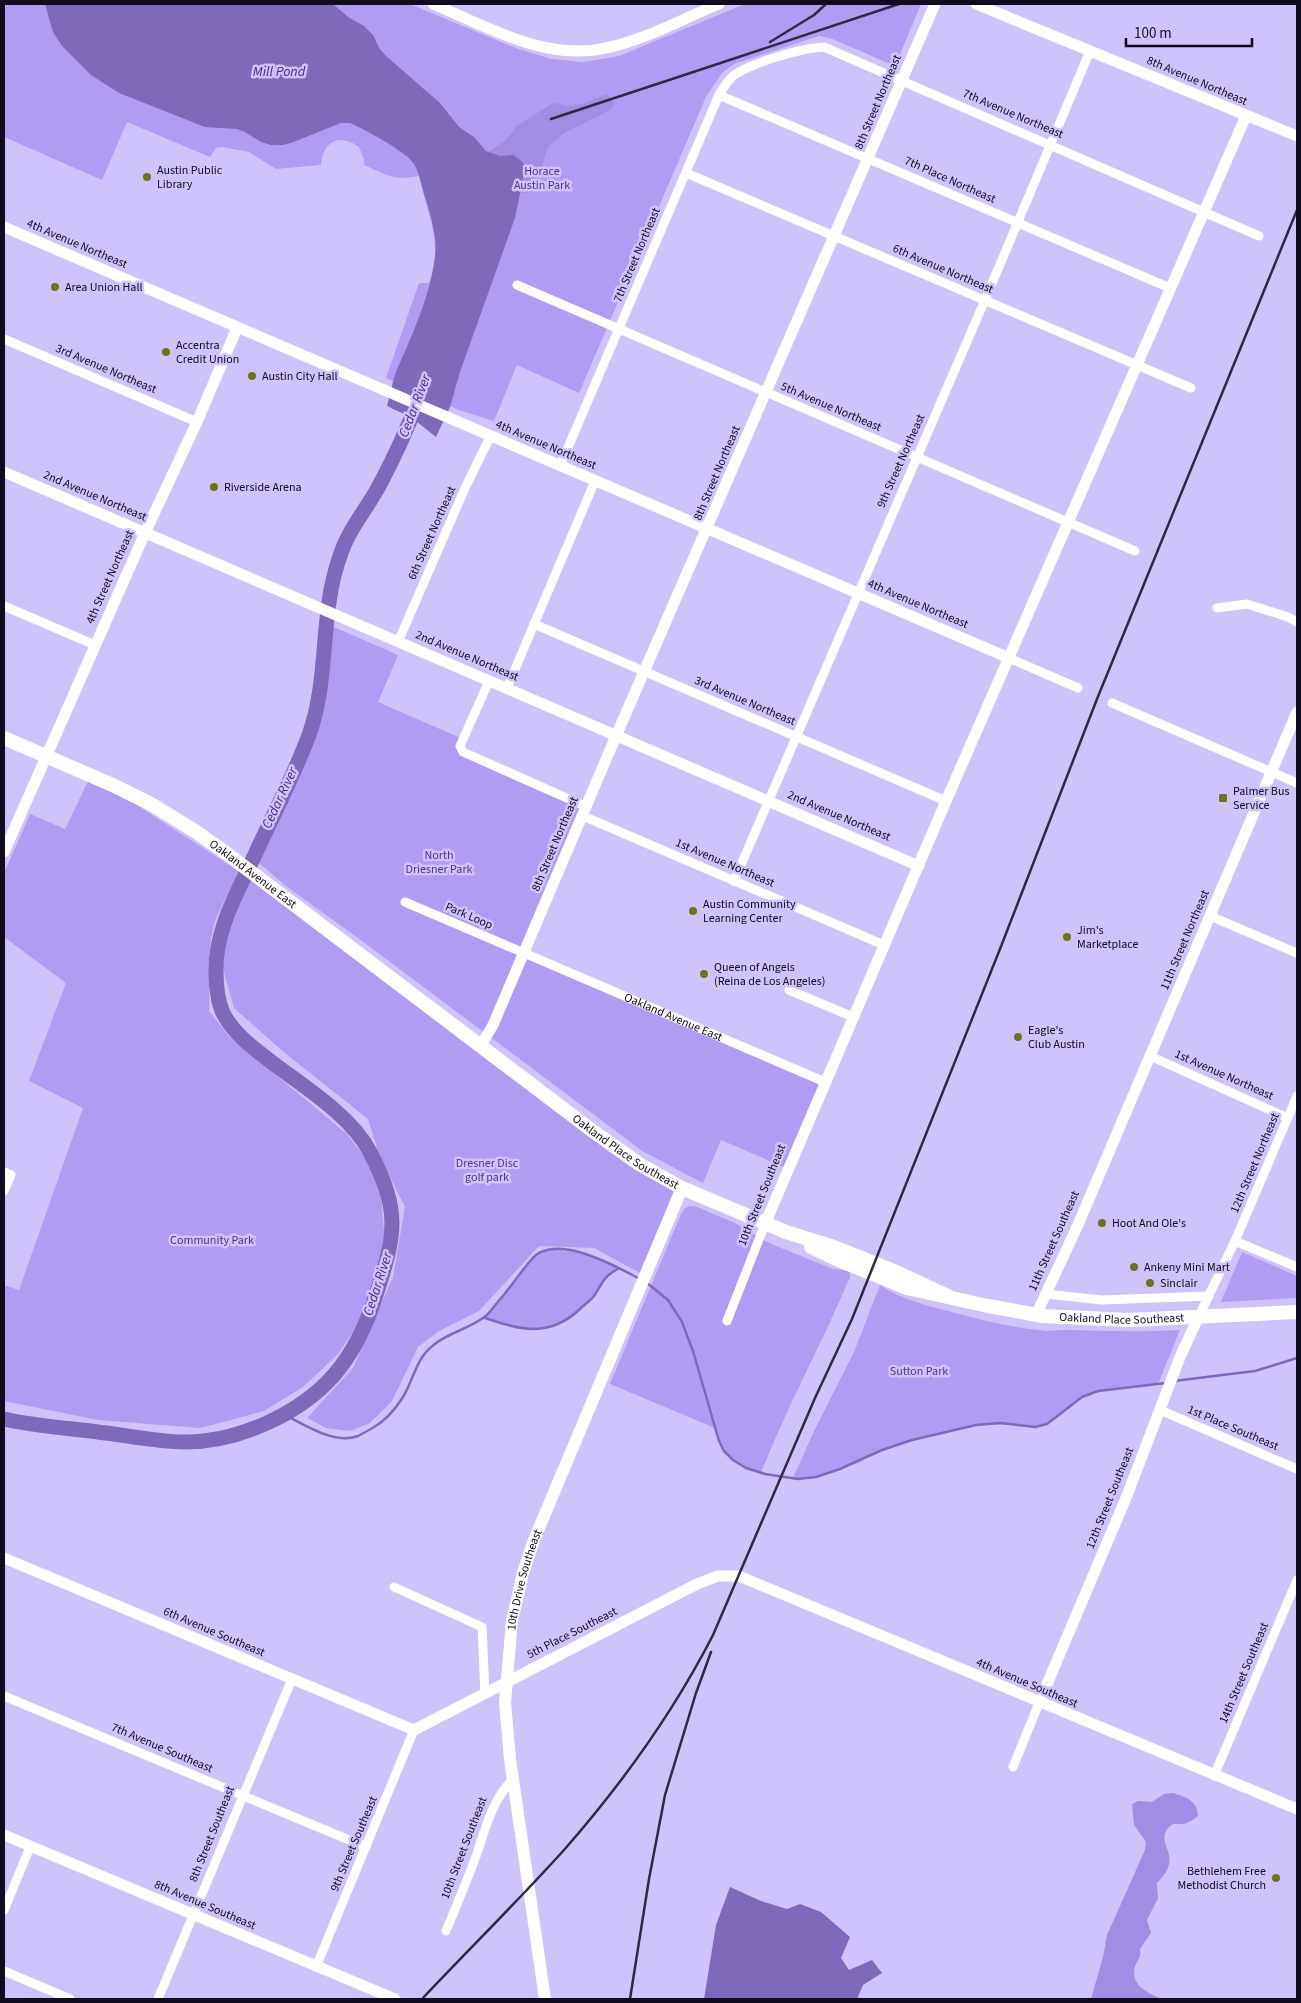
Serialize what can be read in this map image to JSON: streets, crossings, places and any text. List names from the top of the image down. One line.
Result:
{"streets":{"main road":["Oakland Avenue East","Oakland Place Southeast","10th Drive Southeast"],"street":["8th Avenue Northeast","8th Street Northeast","7th Avenue Northeast","7th Place Northeast","4th Avenue Northeast","7th Street Northeast","6th Avenue Northeast","3rd Avenue Northeast","5th Avenue Northeast","9th Street Northeast","2nd Avenue Northeast","6th Street Northeast","4th Street Northeast","1st Avenue Northeast","Park Loop","11th Street Northeast","12th Street Northeast","10th Street Southeast","11th Street Southeast","1st Place Southeast","12th Street Southeast","6th Avenue Southeast","5th Place Southeast","14th Street Southeast","4th Avenue Southeast","7th Avenue Southeast","8th Street Southeast","9th Street Southeast","8th Avenue Southeast"]},"crossings":[["8th Avenue Northeast","9th Street Northeast"],["8th Avenue Northeast","10th Street Southeast"],["8th Street Northeast","7th Avenue Northeast"],["8th Street Northeast","7th Place Northeast"],["8th Street Northeast","4th Avenue Northeast"],["8th Street Northeast","6th Avenue Northeast"],["8th Street Northeast","3rd Avenue Northeast"],["8th Street Northeast","5th Avenue Northeast"],["8th Street Northeast","2nd Avenue Northeast"],["8th Street Northeast","1st Avenue Northeast"],["8th Street Northeast","Oakland Avenue East"],["8th Street Northeast","Park Loop"],["7th Avenue Northeast","7th Street Northeast"],["7th Avenue Northeast","9th Street Northeast"],["7th Avenue Northeast","10th Street Southeast"],["7th Place Northeast","7th Street Northeast"],["7th Place Northeast","9th Street Northeast"],["7th Place Northeast","10th Street Southeast"],["4th Avenue Northeast","7th Street Northeast"],["4th Avenue Northeast","9th Street Northeast"],["4th Avenue Northeast","6th Street Northeast"],["4th Avenue Northeast","4th Street Northeast"],["4th Avenue Northeast","10th Street Southeast"],["7th Street Northeast","6th Avenue Northeast"],["7th Street Northeast","5th Avenue Northeast"],["6th Avenue Northeast","9th Street Northeast"],["6th Avenue Northeast","10th Street Southeast"],["3rd Avenue Northeast","9th Street Northeast"],["3rd Avenue Northeast","4th Street Northeast"],["3rd Avenue Northeast","10th Street Southeast"],["5th Avenue Northeast","9th Street Northeast"],["5th Avenue Northeast","10th Street Southeast"],["9th Street Northeast","2nd Avenue Northeast"],["9th Street Northeast","1st Avenue Northeast"],["2nd Avenue Northeast","6th Street Northeast"],["2nd Avenue Northeast","4th Street Northeast"],["2nd Avenue Northeast","1st Avenue Northeast"],["2nd Avenue Northeast","10th Street Southeast"],["4th Street Northeast","Oakland Avenue East"],["1st Avenue Northeast","11th Street Northeast"],["1st Avenue Northeast","12th Street Northeast"],["1st Avenue Northeast","10th Street Southeast"],["Oakland Avenue East","Park Loop"],["Oakland Avenue East","Oakland Place Southeast"],["Oakland Avenue East","10th Street Southeast"],["11th Street Northeast","11th Street Southeast"],["Oakland Place Southeast","10th Street Southeast"],["Oakland Place Southeast","11th Street Southeast"],["Oakland Place Southeast","12th Street Southeast"],["Oakland Place Southeast","10th Drive Southeast"],["12th Street Northeast","12th Street Southeast"],["10th Street Southeast","10th Drive Southeast"],["1st Place Southeast","12th Street Southeast"],["12th Street Southeast","4th Avenue Southeast"],["10th Drive Southeast","5th Place Southeast"],["6th Avenue Southeast","5th Place Southeast"],["6th Avenue Southeast","8th Street Southeast"],["6th Avenue Southeast","9th Street Southeast"],["5th Place Southeast","4th Avenue Southeast"],["5th Place Southeast","9th Street Southeast"],["14th Street Southeast","4th Avenue Southeast"],["7th Avenue Southeast","8th Street Southeast"],["7th Avenue Southeast","9th Street Southeast"],["8th Street Southeast","8th Avenue Southeast"],["9th Street Southeast","8th Avenue Southeast"]],"water":["Mill Pond","Cedar River"],"parks":["Horace Austin Park","North Driesner Park","Dresner Disc golf park","Community Park","Sutton Park"],"places":{"other":["Austin Public Library","Area Union Hall","Accentra Credit Union","Austin City Hall","Riverside Arena","Austin Community Learning Center","Jim's Marketplace","Queen of Angels (Reina de Los Angeles)","Eagle's Club Austin","Hoot And Ole's","Ankeny Mini Mart","Sinclair","Bethlehem Free Methodist Church"],"transit":["Palmer Bus Service"]},"scale_bar":"100 m"}
